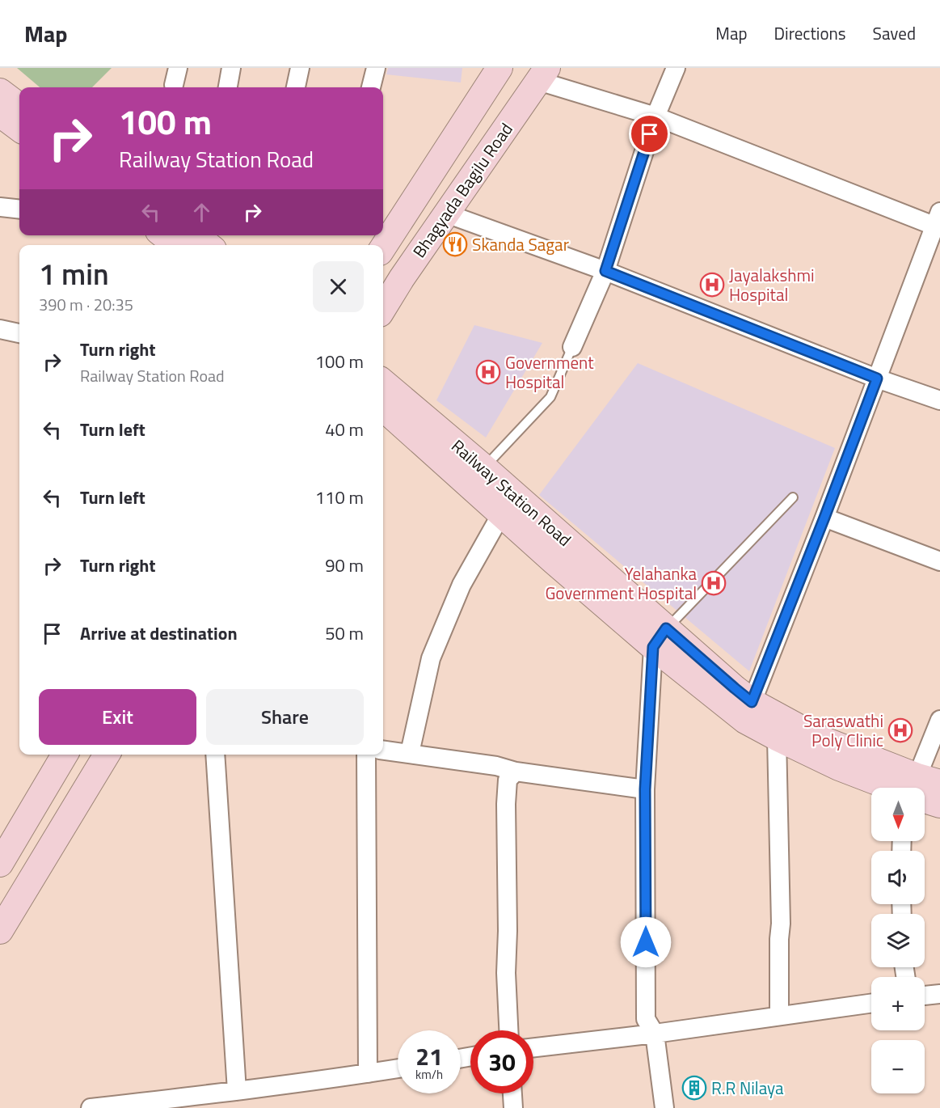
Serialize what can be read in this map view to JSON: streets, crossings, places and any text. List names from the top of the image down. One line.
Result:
{"streets":{"street":["Bhagyada Bagilu Road","Railway Station Road"]},"places":{"restaurant":["Skanda Sagar"],"hospital":["Jayalakshmi Hospital","Government Hospital","Yelahanka Government Hospital","Saraswathi Poly Clinic"],"building":["R.R Nilaya"]},"north":"bottom","page":{"header":"Map","nav":["Map","Directions","Saved"],"turn":["100 m","Railway Station Road"],"heading":["1 min","390 m · 20:35"],"list":[{"name":"Turn right","note":"Railway Station Road","value":"100 m"},{"name":"Turn left","value":"40 m"},{"name":"Turn left","value":"110 m"},{"name":"Turn right","value":"90 m"},{"name":"Arrive at destination","value":"50 m"}],"buttons":["Exit","Share"],"map_buttons":["+","−"],"speed":"21 km/h","limit":"30"}}
